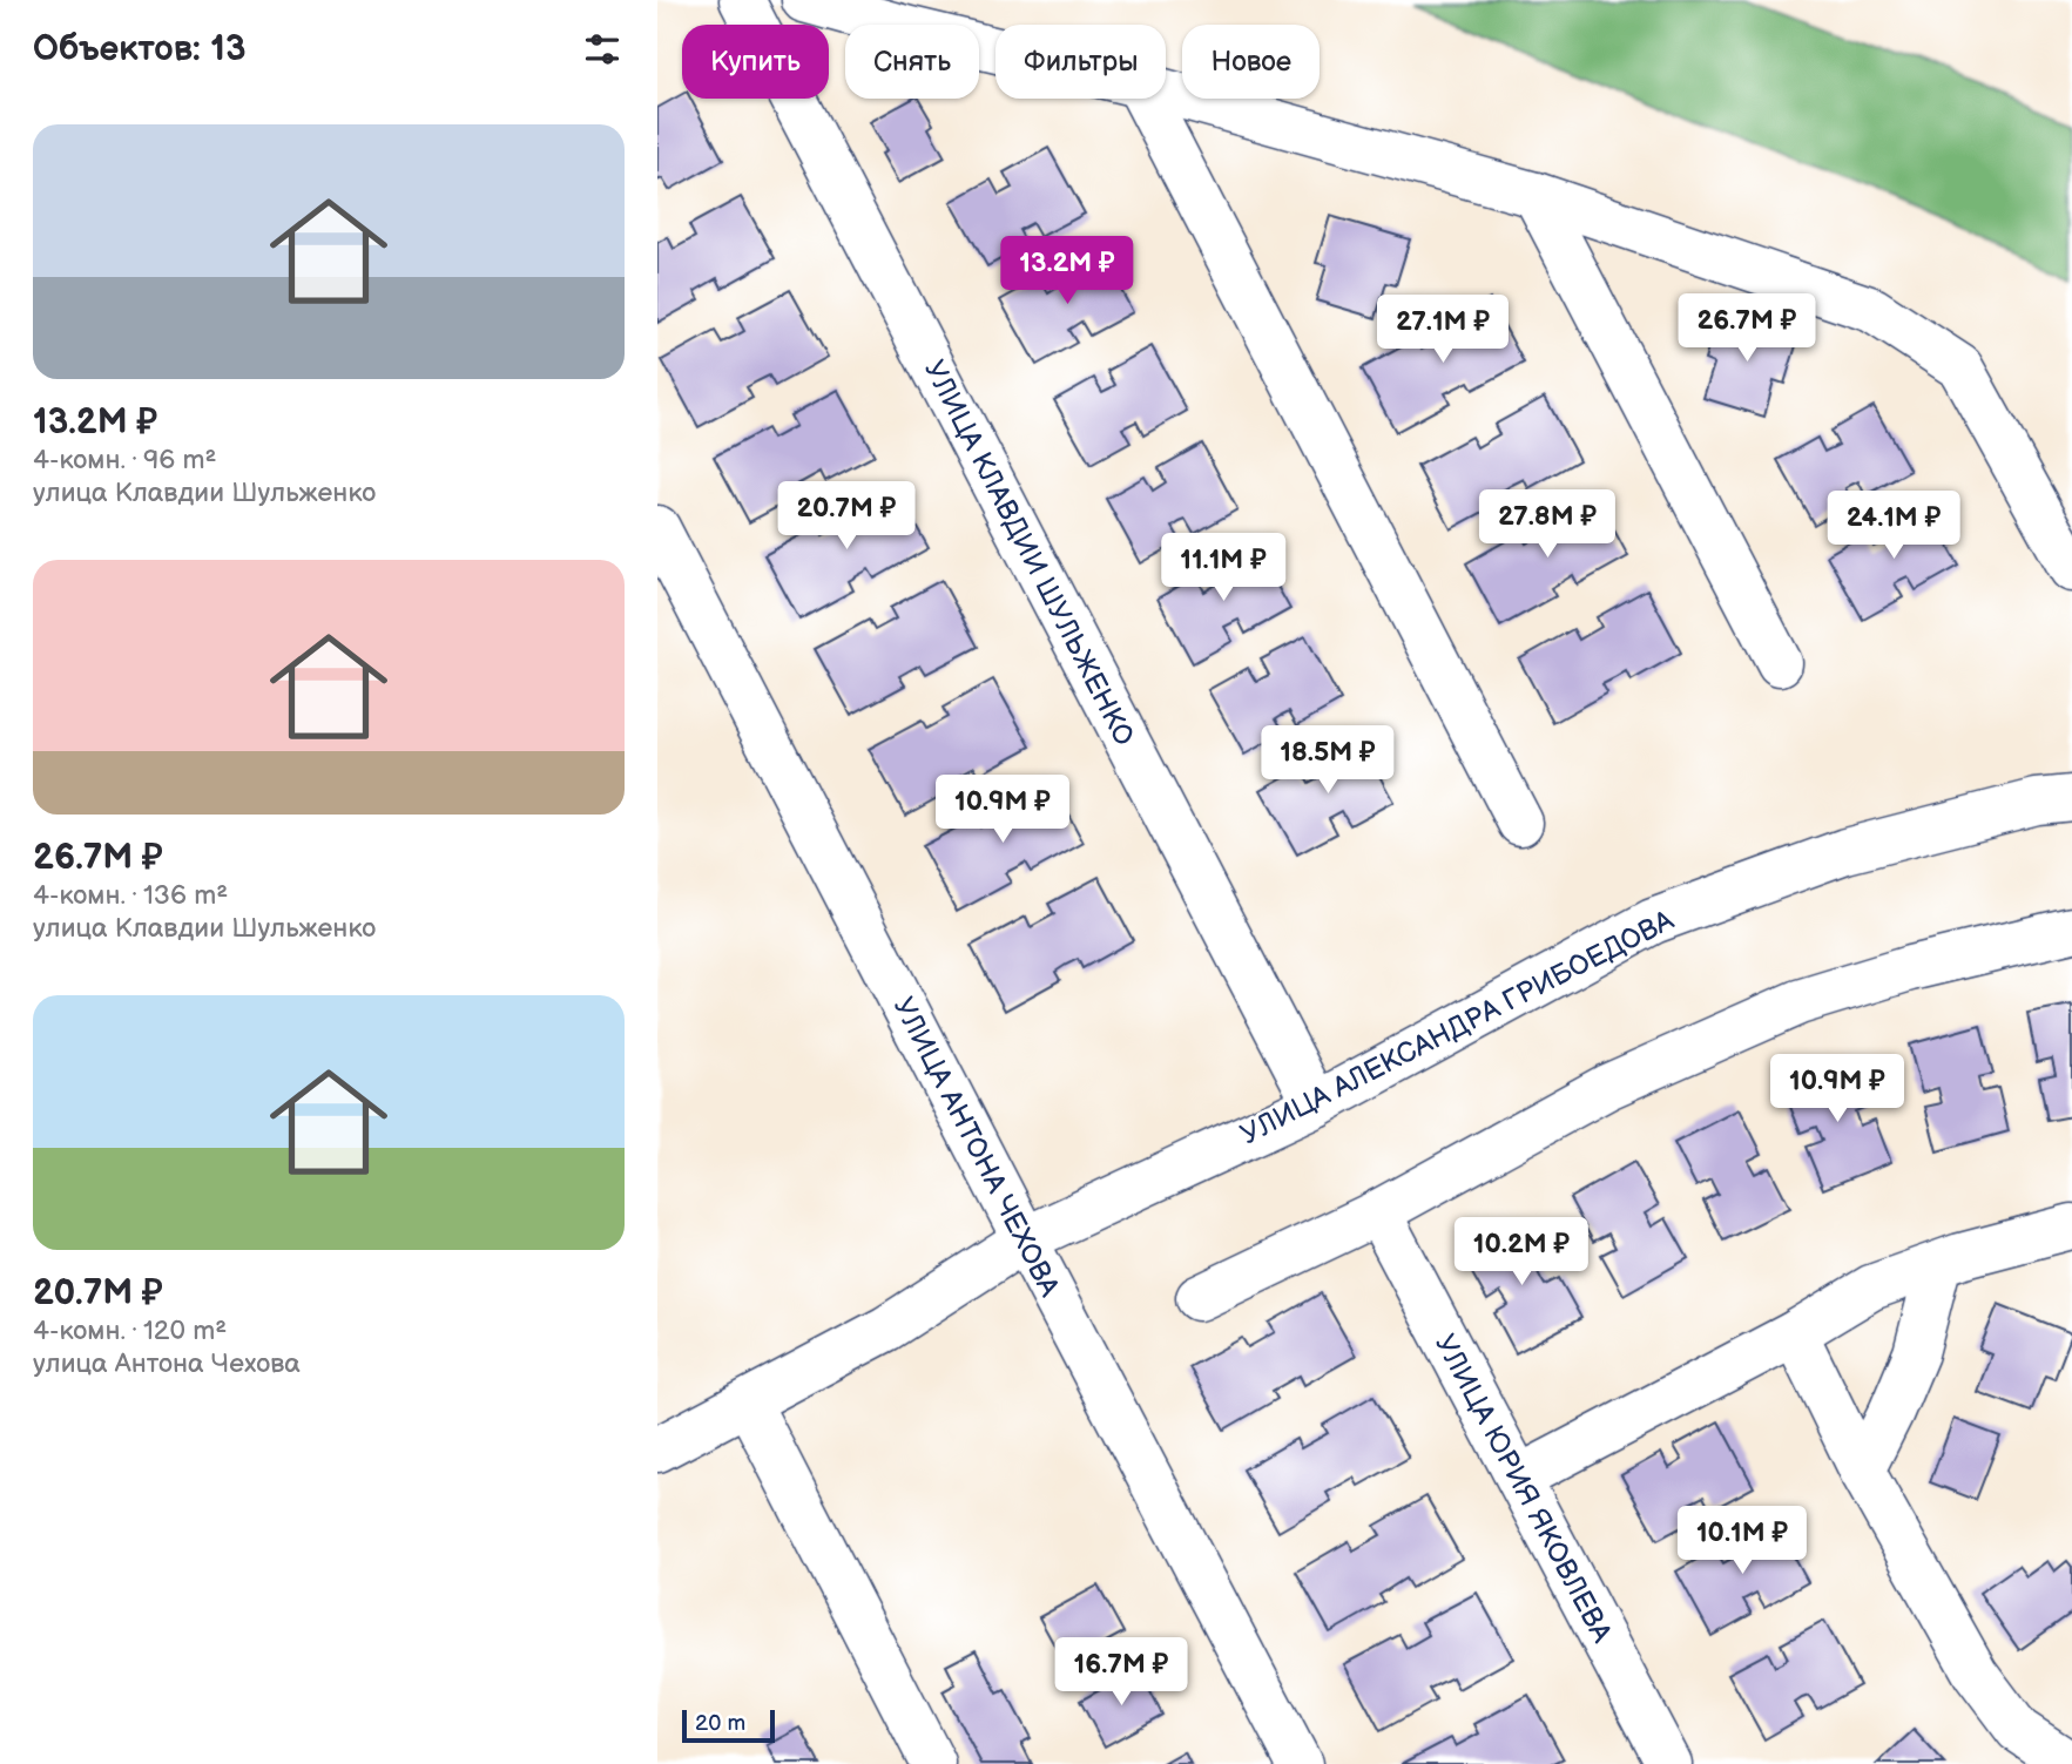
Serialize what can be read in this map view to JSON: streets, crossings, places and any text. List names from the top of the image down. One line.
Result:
{"streets":{"street":["УЛИЦА КЛАВДИИ ШУЛЬЖЕНКО","УЛИЦА АЛЕКСАНДРА ГРИБОЕДОВА","УЛИЦА АНТОНА ЧЕХОВА","УЛИЦА ЮРИЯ ЯКОВЛЕВА"]},"crossings":[["УЛИЦА КЛАВДИИ ШУЛЬЖЕНКО","УЛИЦА АЛЕКСАНДРА ГРИБОЕДОВА"],["УЛИЦА АЛЕКСАНДРА ГРИБОЕДОВА","УЛИЦА АНТОНА ЧЕХОВА"]],"scale_bar":"20 m","page":{"heading":"Объектов: 13","chip":["Купить","Снять","Фильтры","Новое"],"list":[{"name":"13.2M ₽","note":"4-комн. · 96 m² · улица Клавдии Шульженко"},{"name":"26.7M ₽","note":"4-комн. · 136 m² · улица Клавдии Шульженко"},{"name":"20.7M ₽","note":"4-комн. · 120 m² · улица Антона Чехова"}],"price":["13.2M ₽","26.7M ₽","27.1M ₽","20.7M ₽","27.8M ₽","24.1M ₽","11.1M ₽","18.5M ₽","10.9M ₽","10.9M ₽","10.2M ₽","10.1M ₽","16.7M ₽"],"scale":"20 m"}}
